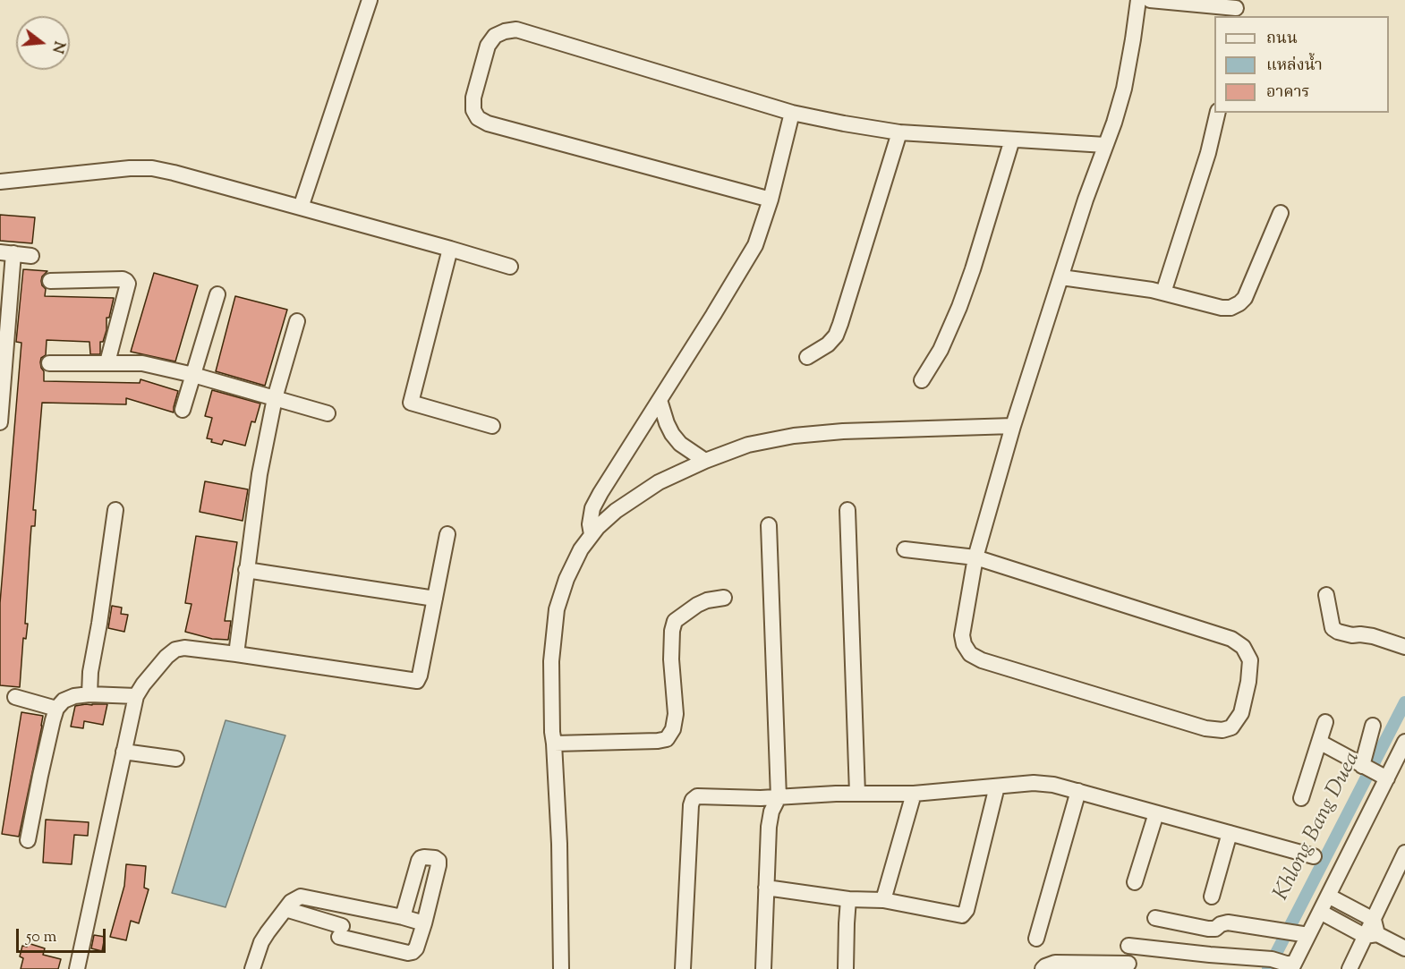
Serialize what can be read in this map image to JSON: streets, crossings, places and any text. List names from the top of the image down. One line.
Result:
{"water":["Khlong Bang Duea"],"legend":["ถนน","แหล่งน้ำ","อาคาร"],"scale_bar":"50 m","north":"right"}
